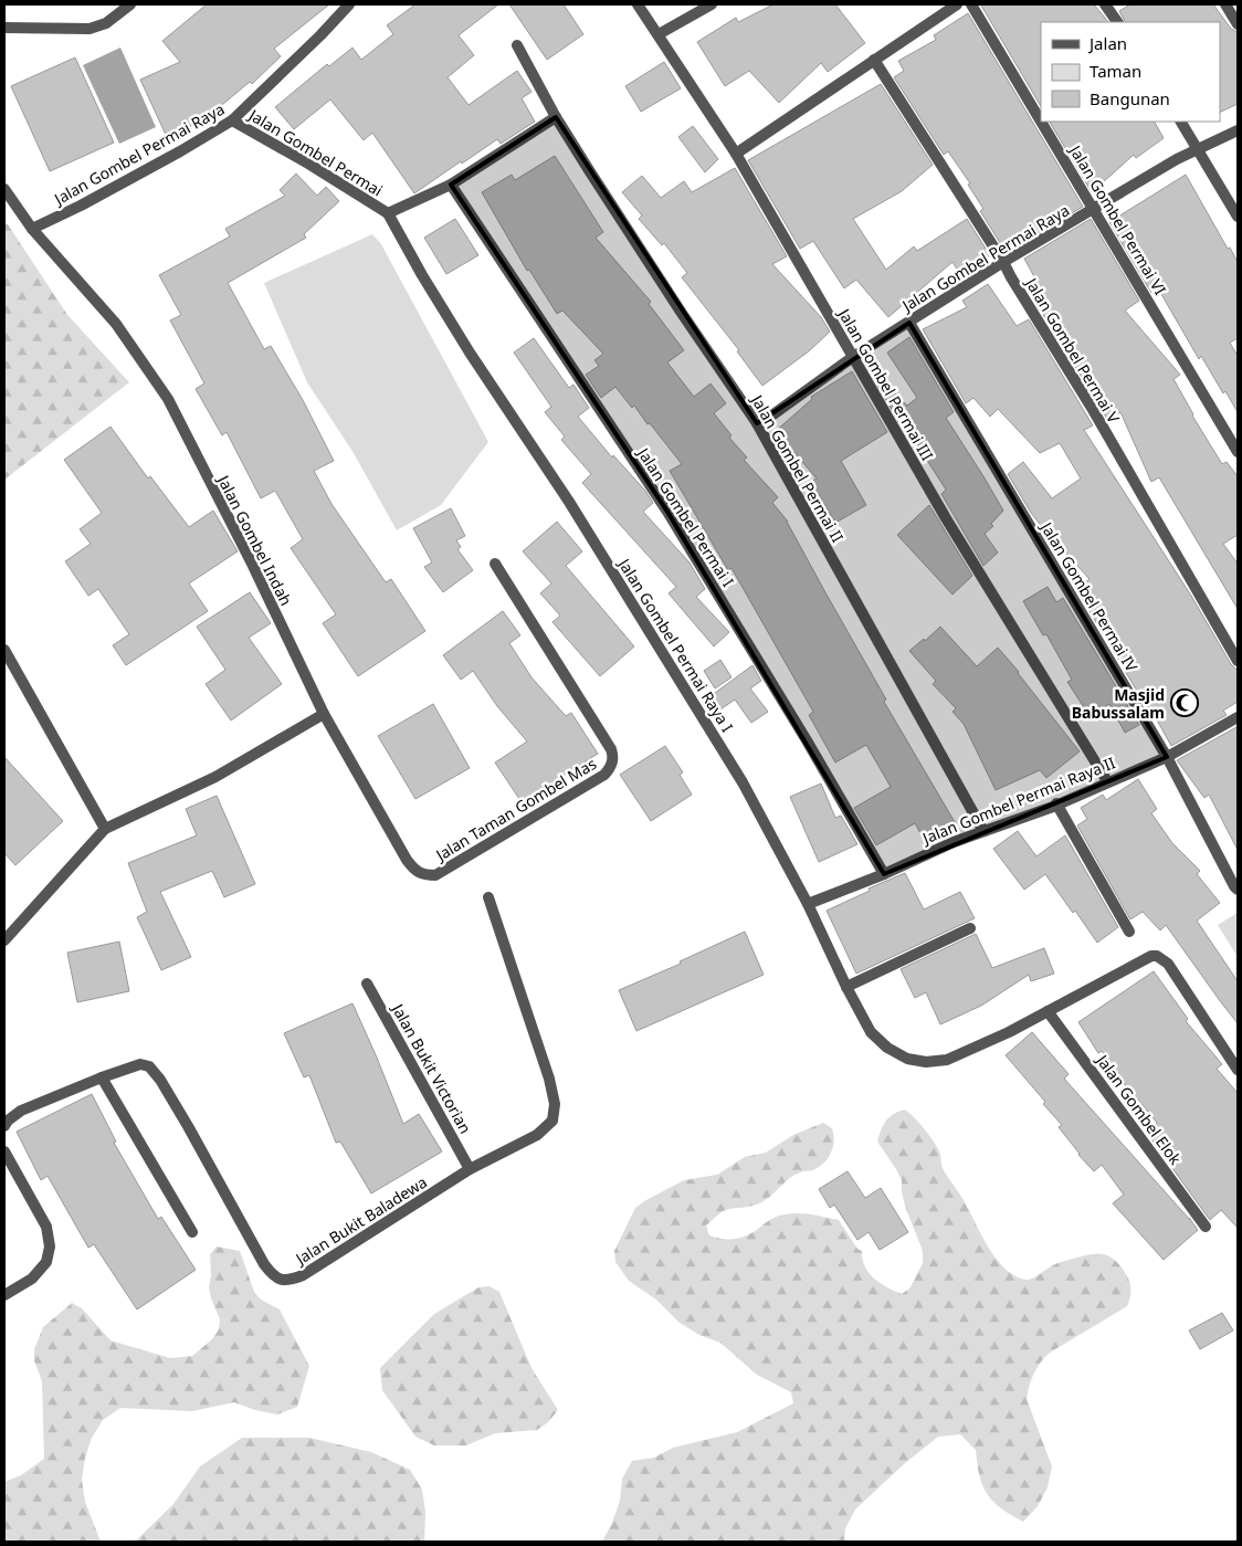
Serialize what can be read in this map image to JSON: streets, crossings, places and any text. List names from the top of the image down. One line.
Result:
{"streets":{"street":["Jalan Gombel Permai","Jalan Gombel Permai Raya","Jalan Gombel Permai VI","Jalan Gombel Permai V","Jalan Gombel Permai III","Jalan Gombel Permai II","Jalan Gombel Permai I","Jalan Gombel Indah","Jalan Gombel Permai IV","Jalan Gombel Permai Raya I","Jalan Gombel Permai Raya II","Jalan Taman Gombel Mas","Jalan Bukit Victorian","Jalan Gombel Elok","Jalan Bukit Baladewa"]},"crossings":[["Jalan Gombel Permai","Jalan Gombel Permai Raya"],["Jalan Gombel Permai","Jalan Gombel Permai II"],["Jalan Gombel Permai","Jalan Gombel Permai I"],["Jalan Gombel Permai","Jalan Gombel Permai Raya I"],["Jalan Gombel Permai Raya","Jalan Gombel Permai VI"],["Jalan Gombel Permai Raya","Jalan Gombel Permai V"],["Jalan Gombel Permai Raya","Jalan Gombel Permai III"],["Jalan Gombel Permai Raya","Jalan Gombel Permai II"],["Jalan Gombel Permai Raya","Jalan Gombel Indah"],["Jalan Gombel Permai Raya","Jalan Gombel Permai IV"],["Jalan Gombel Permai III","Jalan Gombel Permai Raya II"],["Jalan Gombel Permai II","Jalan Gombel Permai Raya II"],["Jalan Gombel Permai I","Jalan Gombel Permai Raya II"],["Jalan Gombel Indah","Jalan Taman Gombel Mas"],["Jalan Gombel Permai IV","Jalan Gombel Permai Raya II"],["Jalan Gombel Permai Raya I","Jalan Gombel Permai Raya II"],["Jalan Gombel Permai Raya I","Jalan Gombel Elok"],["Jalan Bukit Victorian","Jalan Bukit Baladewa"]],"places":{"mosque":["Masjid Babussalam"]},"legend":["Jalan","Taman","Bangunan"]}
